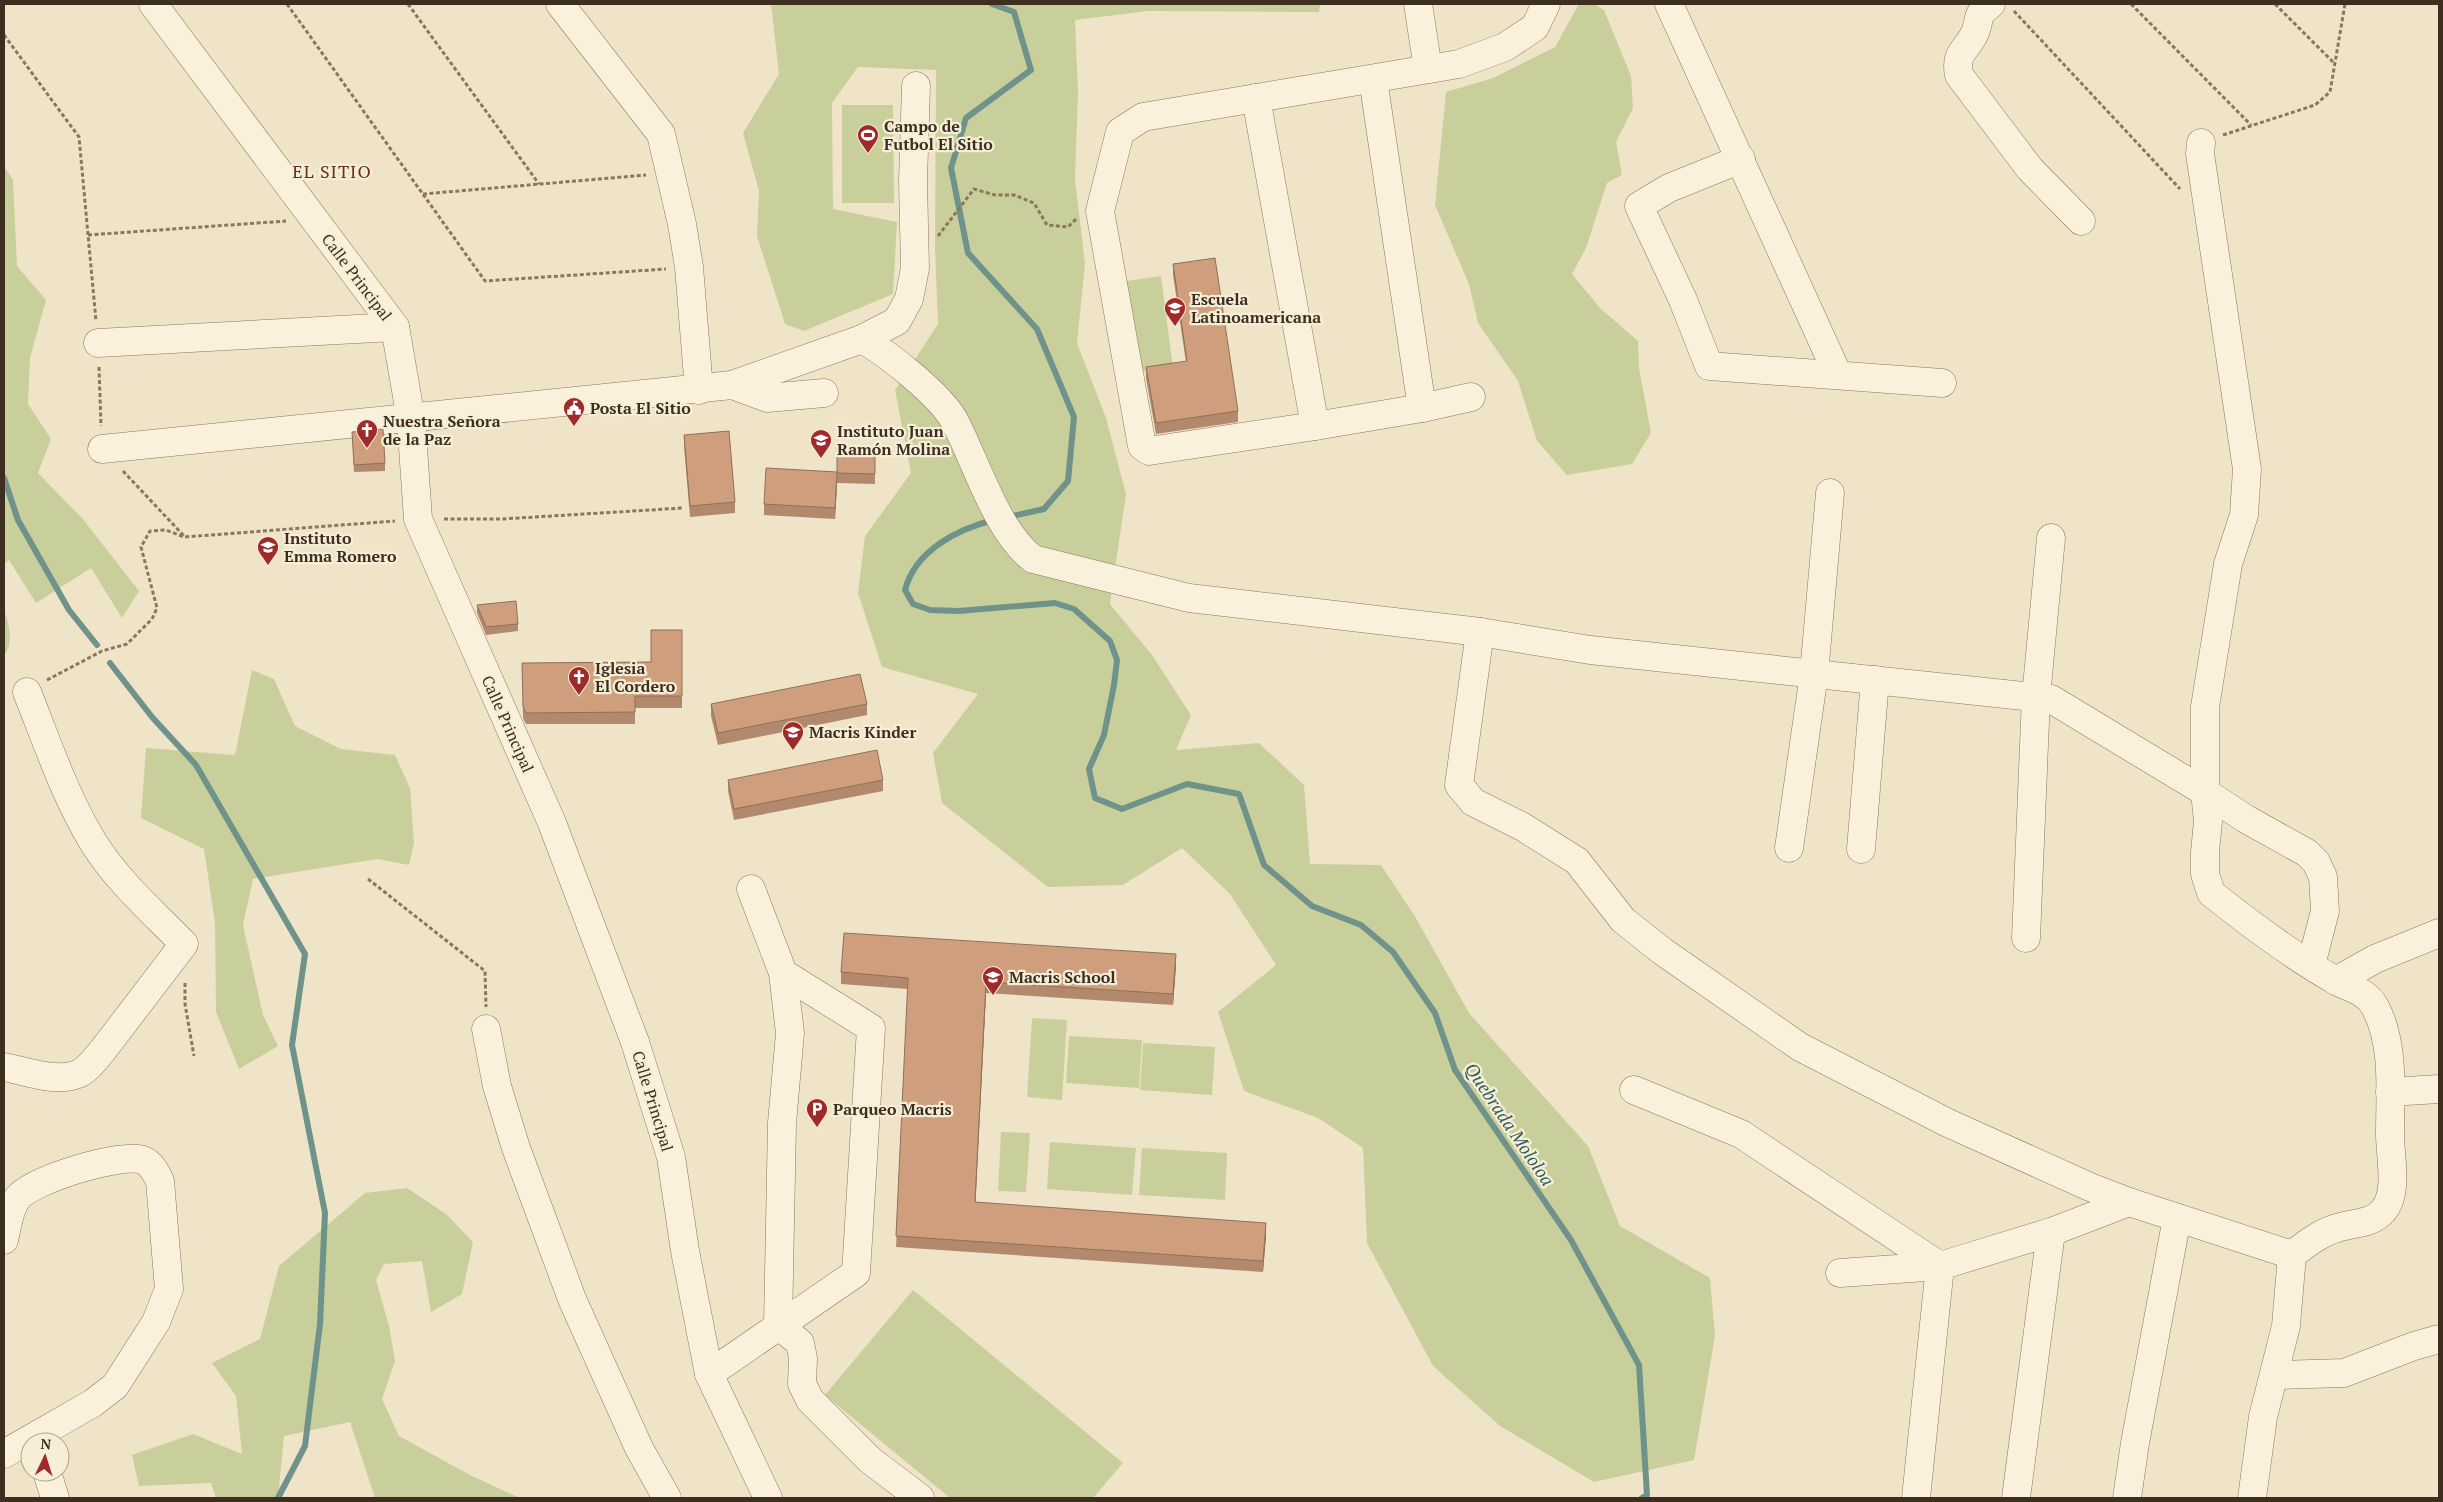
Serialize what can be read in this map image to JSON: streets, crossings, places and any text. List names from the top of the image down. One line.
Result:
{"streets":{"street":["Calle Principal"]},"districts":["EL SITIO"],"water":["Quebrada Mololoa"],"places":{"sports":["Campo de Futbol El Sitio"],"school or university":["Escuela Latinoamericana","Instituto Juan Ramón Molina","Instituto Emma Romero","Macris Kinder","Macris School"],"public building":["Posta El Sitio"],"church":["Nuestra Señora de la Paz","Iglesia El Cordero"],"parking":["Parqueo Macris"]},"north":"top"}
